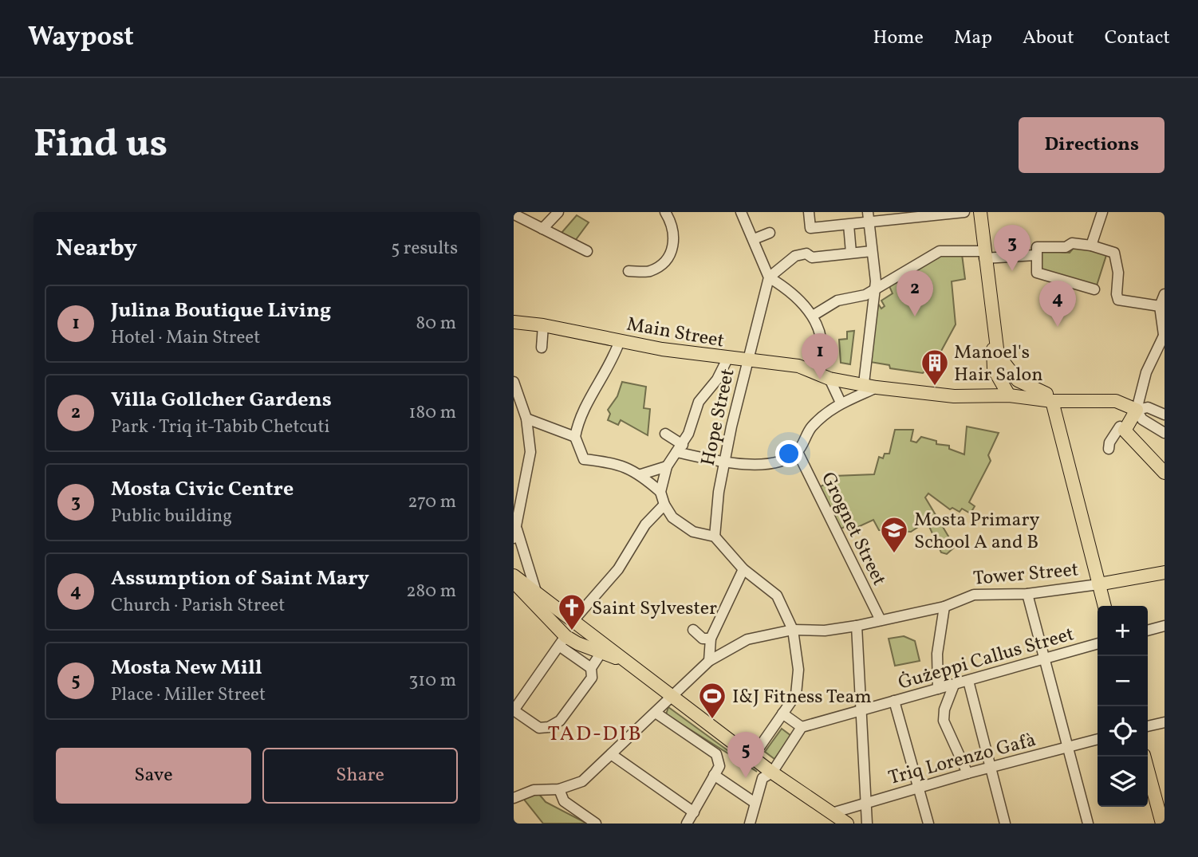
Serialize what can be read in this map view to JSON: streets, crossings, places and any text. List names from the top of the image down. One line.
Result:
{"streets":{"main road":["Main Street","Tower Street"],"street":["Hope Street","Grognet Street","Ġużeppi Callus Street","Triq Lorenzo Gafà"]},"crossings":[["Main Street","Hope Street"],["Grognet Street","Tower Street"]],"districts":["TAD-DIB"],"places":{"building":["Manoel's Hair Salon"],"school or university":["Mosta Primary School A and B"],"church":["Saint Sylvester"],"sports":["I&J Fitness Team"]},"page":{"header":"Waypost","nav":["Home","Map","About","Contact"],"buttons":["Directions",["Save","Share"]],"title":"Find us","heading":["Nearby","5 results"],"pins":["3","2","4","1","5"],"list":[{"mark":"1","name":"Julina Boutique Living","note":"Hotel · Main Street","value":"80 m"},{"mark":"2","name":"Villa Gollcher Gardens","note":"Park · Triq it-Tabib Chetcuti","value":"180 m"},{"mark":"3","name":"Mosta Civic Centre","note":"Public building","value":"270 m"},{"mark":"4","name":"Assumption of Saint Mary","note":"Church · Parish Street","value":"280 m"},{"mark":"5","name":"Mosta New Mill","note":"Place · Miller Street","value":"310 m"}],"map_buttons":["+","−"]}}
